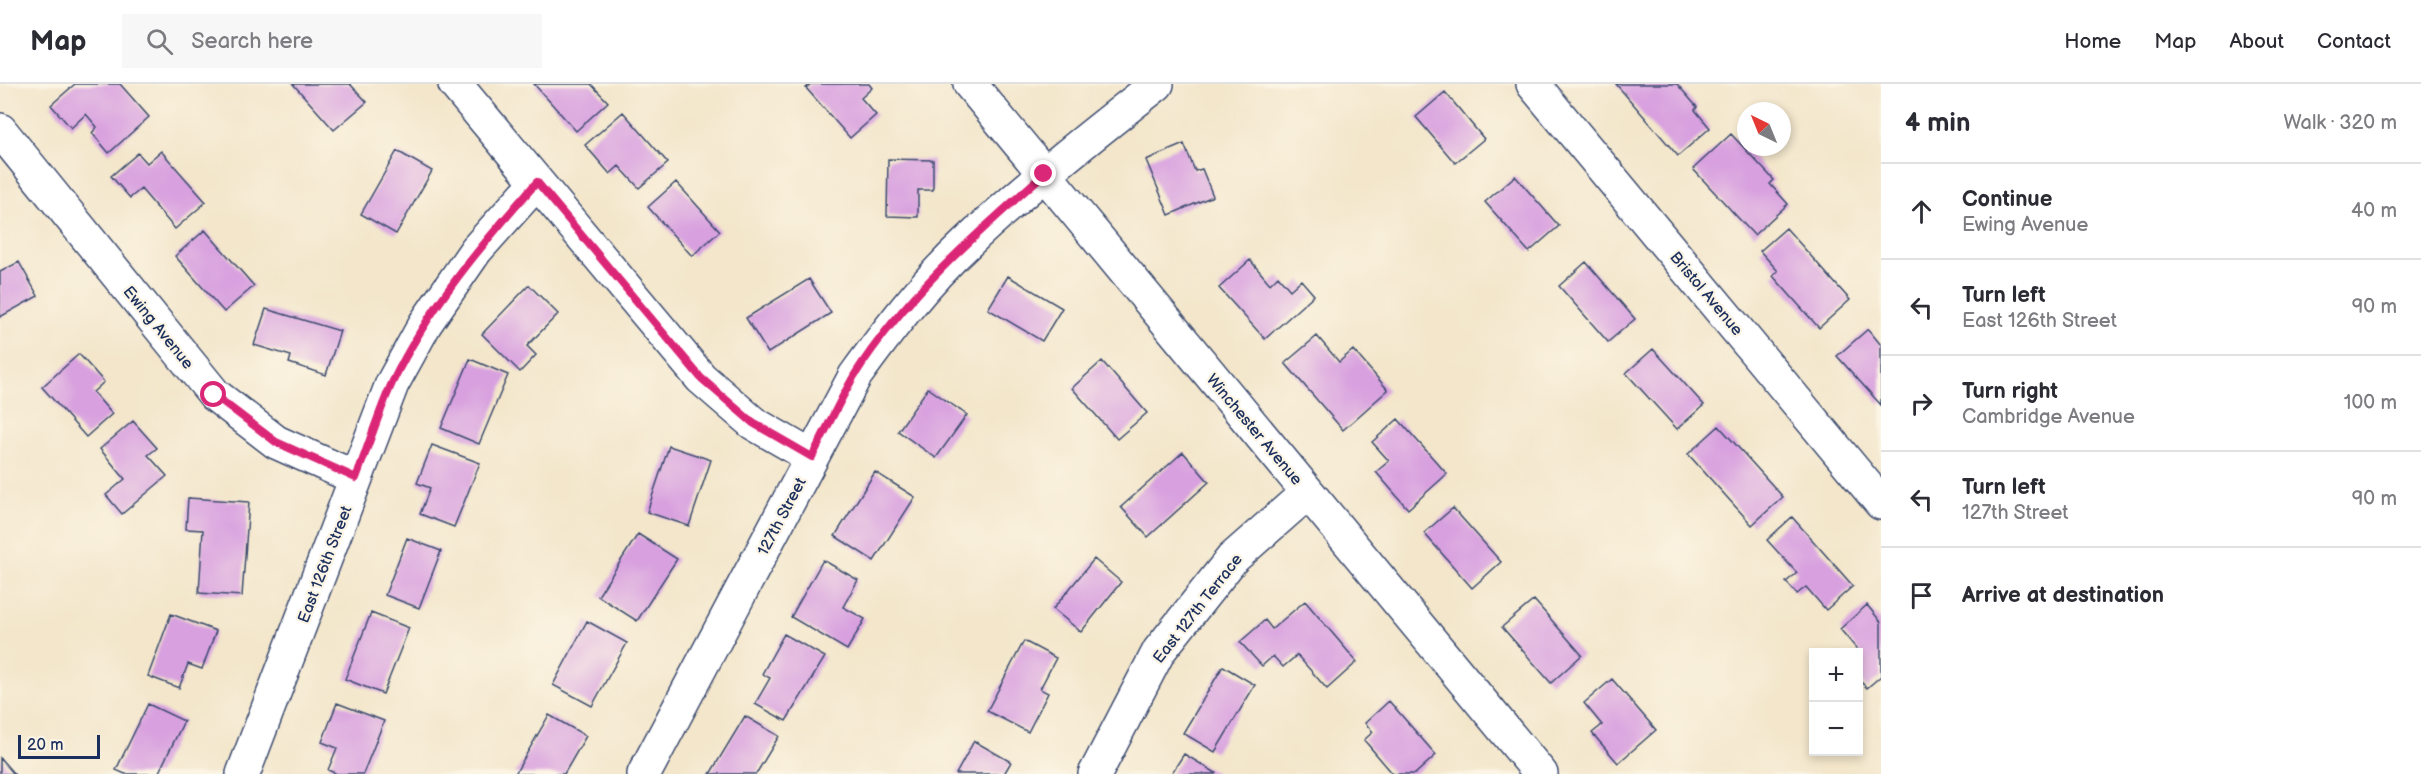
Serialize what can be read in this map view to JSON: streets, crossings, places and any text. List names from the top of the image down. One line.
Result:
{"streets":{"street":["Bristol Avenue","Ewing Avenue","Winchester Avenue","127th Street","East 126th Street","East 127th Terrace"]},"crossings":[["Ewing Avenue","East 126th Street"],["Winchester Avenue","127th Street"],["Winchester Avenue","East 127th Terrace"]],"scale_bar":"20 m","north":"top left","page":{"header":"Map","search":"Search here","nav":["Home","Map","About","Contact"],"heading":["4 min","Walk · 320 m"],"list":[["Continue","Ewing Avenue","40 m"],["Turn left","East 126th Street","90 m"],["Turn right","Cambridge Avenue","100 m"],["Turn left","127th Street","90 m"],"Arrive at destination"],"map_buttons":["+","−"],"scale":"20 m"}}
